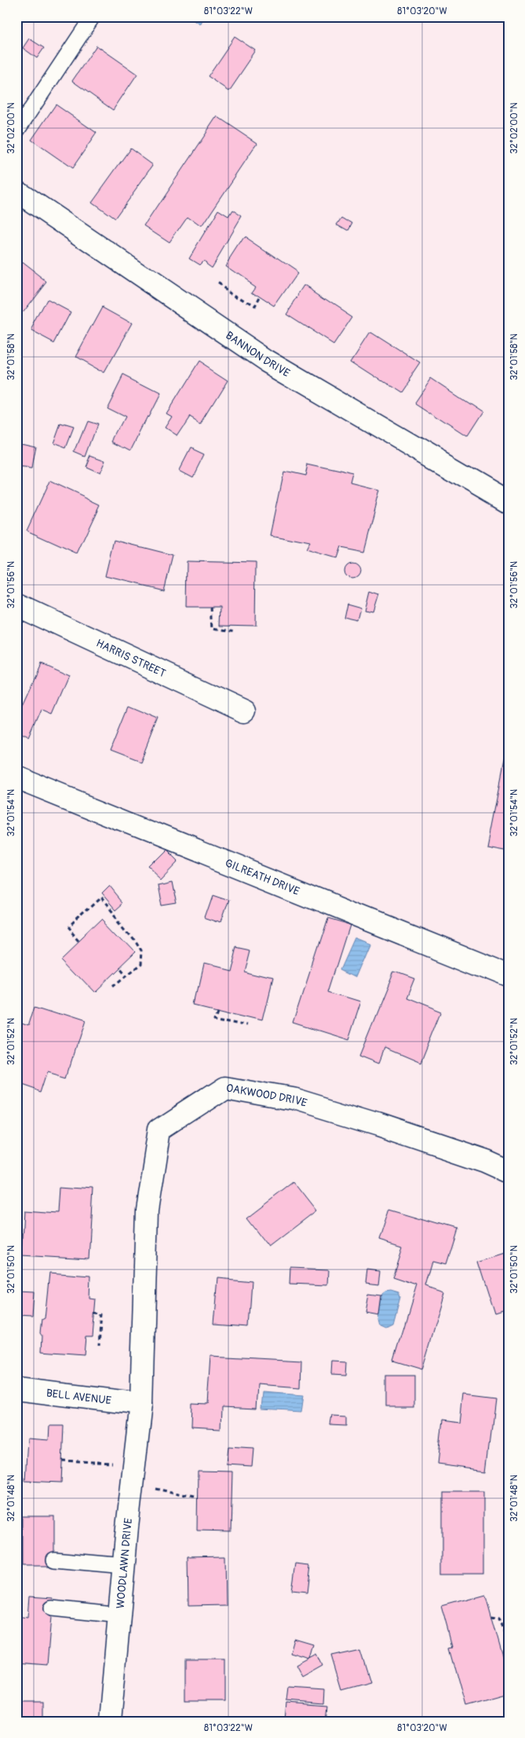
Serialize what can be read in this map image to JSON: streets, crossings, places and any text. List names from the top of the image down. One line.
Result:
{"streets":{"street":["BANNON DRIVE","HARRIS STREET","GILREATH DRIVE","OAKWOOD DRIVE","BELL AVENUE","WOODLAWN DRIVE"]},"crossings":[["OAKWOOD DRIVE","BELL AVENUE"],["OAKWOOD DRIVE","WOODLAWN DRIVE"],["BELL AVENUE","WOODLAWN DRIVE"]],"coordinates":["81°03'22\"W","81°03'20\"W","32°02'00\"N","32°01'58\"N","32°01'56\"N","32°01'54\"N","32°01'52\"N","32°01'50\"N","32°01'48\"N"]}
